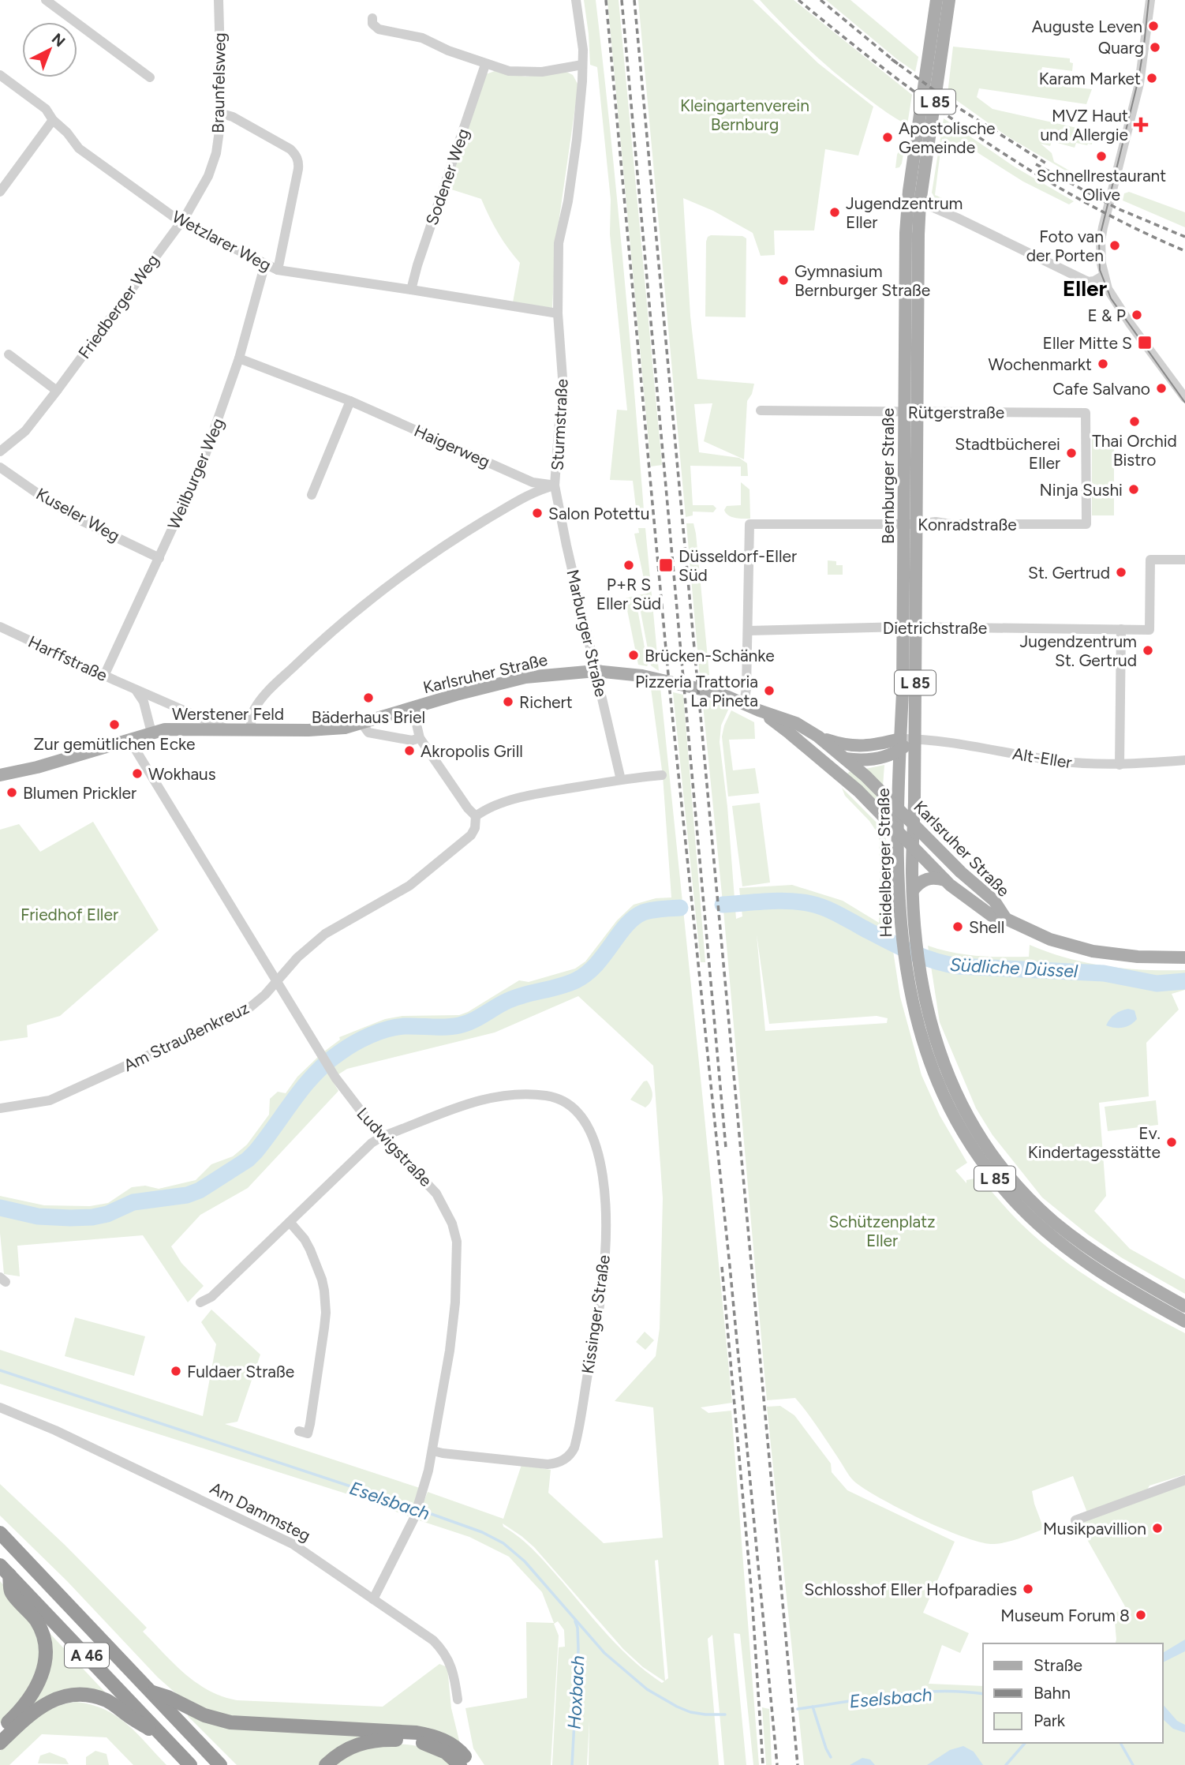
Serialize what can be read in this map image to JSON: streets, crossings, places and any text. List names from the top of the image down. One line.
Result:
{"streets":{"highway":["A 46"],"main road":["L 85","Bernburger Straße","Karlsruher Straße","Werstener Feld","Heidelberger Straße"],"street":["Braunfelsweg","Sodener Weg","Wetzlarer Weg","Friedberger Weg","Rütgerstraße","Sturmstraße","Haigerweg","Weilburger Weg","Kuseler Weg","Konradstraße","Dietrichstraße","Marburger Straße","Harffstraße","Alt-Eller","Am Straußenkreuz","Ludwigstraße","Kissinger Straße","Am Dammsteg"]},"crossings":[["Braunfelsweg","Wetzlarer Weg"],["Braunfelsweg","Friedberger Weg"],["L 85","Bernburger Straße"],["Sodener Weg","Wetzlarer Weg"],["Wetzlarer Weg","Friedberger Weg"],["Wetzlarer Weg","Sturmstraße"],["Wetzlarer Weg","Weilburger Weg"],["Rütgerstraße","Bernburger Straße"],["Rütgerstraße","Konradstraße"],["Sturmstraße","Haigerweg"],["Sturmstraße","Marburger Straße"],["Sturmstraße","Werstener Feld"],["Haigerweg","Weilburger Weg"],["Haigerweg","Marburger Straße"],["Weilburger Weg","Kuseler Weg"],["Weilburger Weg","Harffstraße"],["Bernburger Straße","Konradstraße"],["Bernburger Straße","Dietrichstraße"],["Bernburger Straße","Alt-Eller"],["Bernburger Straße","Heidelberger Straße"],["Konradstraße","Dietrichstraße"],["Marburger Straße","Karlsruher Straße"],["Harffstraße","Werstener Feld"],["Karlsruher Straße","Werstener Feld"],["Karlsruher Straße","Heidelberger Straße"],["Werstener Feld","Ludwigstraße"],["Alt-Eller","Heidelberger Straße"],["Am Straußenkreuz","Ludwigstraße"],["Ludwigstraße","Kissinger Straße"],["Ludwigstraße","Am Dammsteg"]],"districts":["Eller"],"water":["Südliche Düssel","Eselsbach","Hoxbach"],"parks":["Kleingartenverein Bernburg","Friedhof Eller","Schützenplatz Eller"],"places":{"other":["Auguste Leven","Quarg","Karam Market","Apostolische Gemeinde","Schnellrestaurant Olive","Jugendzentrum Eller","Foto van der Porten","Gymnasium Bernburger Straße","E & P","Wochenmarkt","Cafe Salvano","Thai Orchid Bistro","Stadtbücherei Eller","Ninja Sushi","Salon Potettu","P+R S Eller Süd","St. Gertrud","Jugendzentrum St. Gertrud","Brücken-Schänke","Pizzeria Trattoria La Pineta","Bäderhaus Briel","Richert","Zur gemütlichen Ecke","Akropolis Grill","Wokhaus","Blumen Prickler","Shell","Ev. Kindertagesstätte","Fuldaer Straße","Musikpavillion","Schlosshof Eller Hofparadies","Museum Forum 8"],"health":["MVZ Haut und Allergie"],"transit":["Eller Mitte S","Düsseldorf-Eller Süd"]},"legend":["Straße","Bahn","Park"],"north":"top right"}
